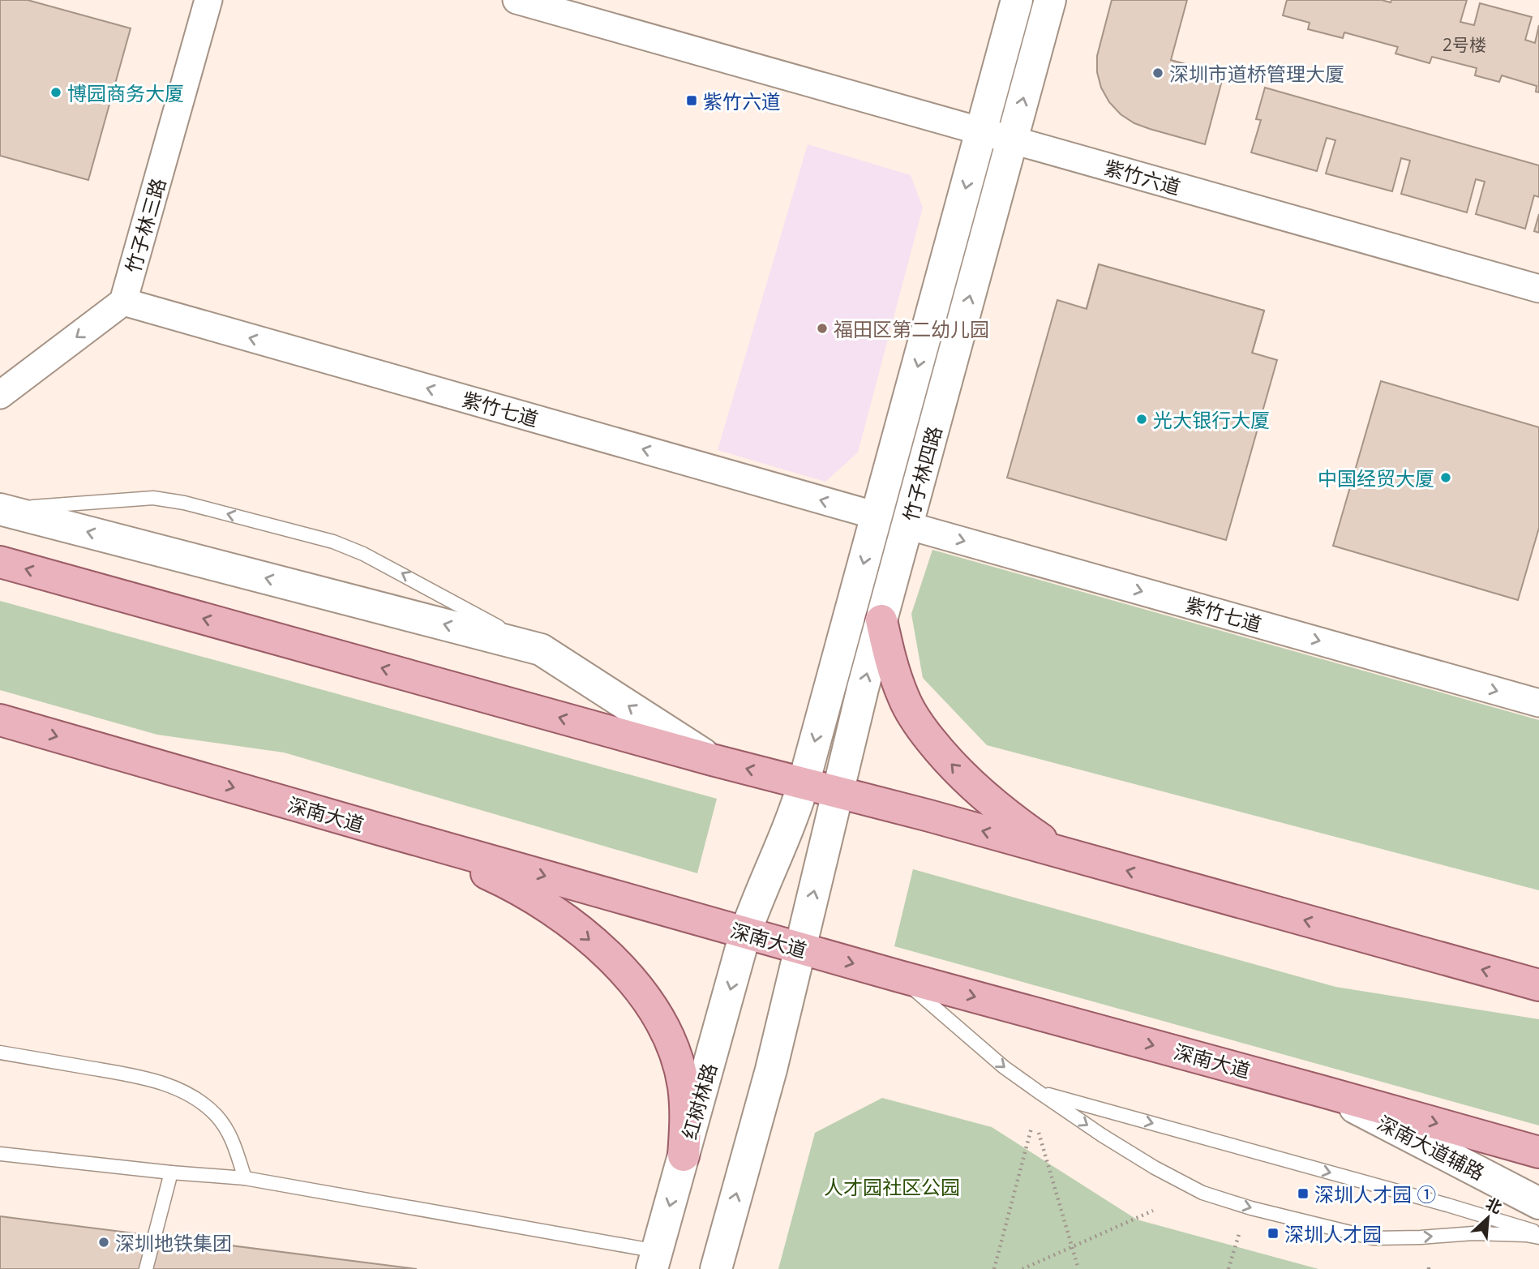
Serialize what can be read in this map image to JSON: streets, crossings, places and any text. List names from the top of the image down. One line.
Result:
{"streets":{"main road":["深南大道"],"street":["紫竹六道","竹子林三路","紫竹七道","竹子林四路","红树林路","深南大道辅路"]},"crossings":[["紫竹六道","竹子林四路"],["竹子林三路","紫竹七道"],["紫竹七道","竹子林四路"],["竹子林四路","深南大道"],["竹子林四路","红树林路"],["深南大道","红树林路"],["深南大道","深南大道辅路"]],"parks":["人才园社区公园"],"places":{"other":["深圳市道桥管理大厦","博园商务大厦","福田区第二幼儿园","光大银行大厦","中国经贸大厦","深圳地铁集团"],"transit":["紫竹六道","深圳人才园 ①","深圳人才园"]},"house_numbers":["2号楼"],"north":"top right"}
